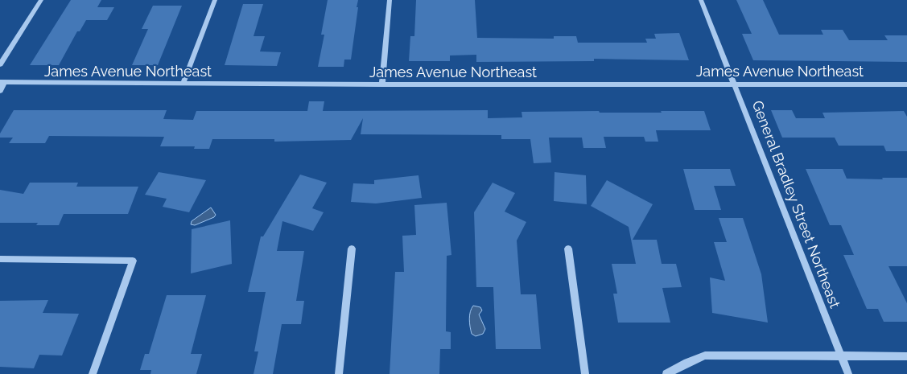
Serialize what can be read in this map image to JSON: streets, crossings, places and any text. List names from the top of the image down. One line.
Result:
{"streets":{"street":["James Avenue Northeast","General Bradley Street Northeast"]},"crossings":[["James Avenue Northeast","General Bradley Street Northeast"]]}
